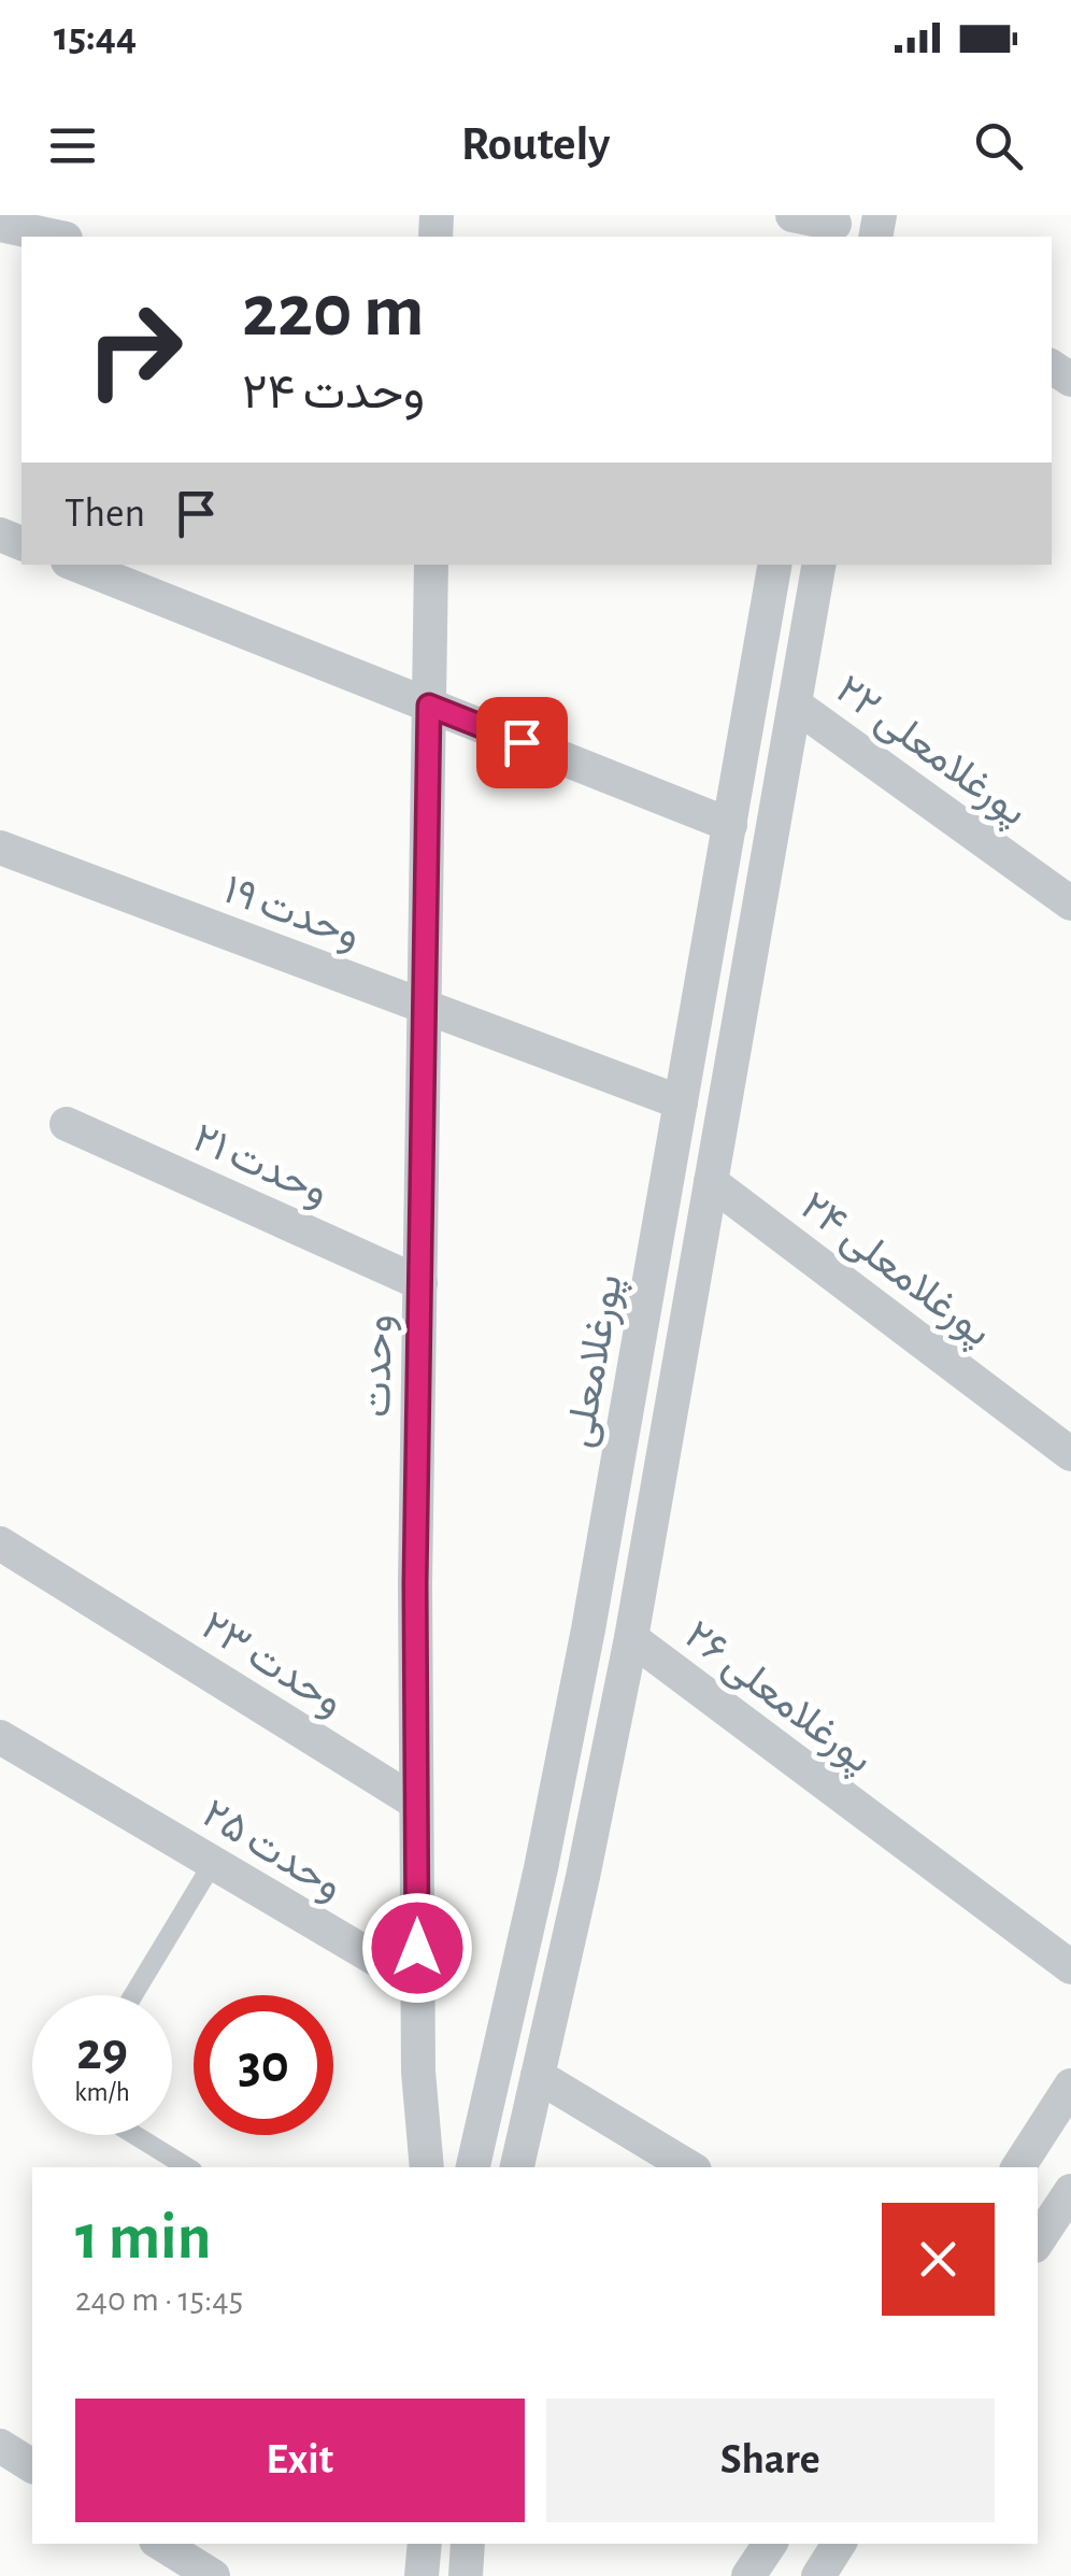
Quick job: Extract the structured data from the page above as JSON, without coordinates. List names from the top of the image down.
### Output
{
  "streets": {
    "street": [
      "پورغلامعلی ۲۲",
      "وحدت ۱۹",
      "وحدت ۲۱",
      "پورغلامعلی ۲۴",
      "پورغلامعلی",
      "وحدت",
      "وحدت ۲۳",
      "پورغلامعلی ۲۶",
      "وحدت ۲۵"
    ]
  },
  "crossings": [
    ["وحدت ۱۹", "پورغلامعلی"],
    ["وحدت ۱۹", "وحدت"],
    ["وحدت ۲۱", "وحدت"],
    ["وحدت", "وحدت ۲۳"],
    ["وحدت", "وحدت ۲۵"]
  ],
  "page": {
    "status": "15:44",
    "header": "Routely",
    "turn": ["220 m", "وحدت ۲۴"],
    "then": "Then",
    "speed": "29 km/h",
    "limit": "30",
    "heading": ["1 min", "240 m · 15:45"],
    "buttons": ["Exit", "Share"]
  }
}
